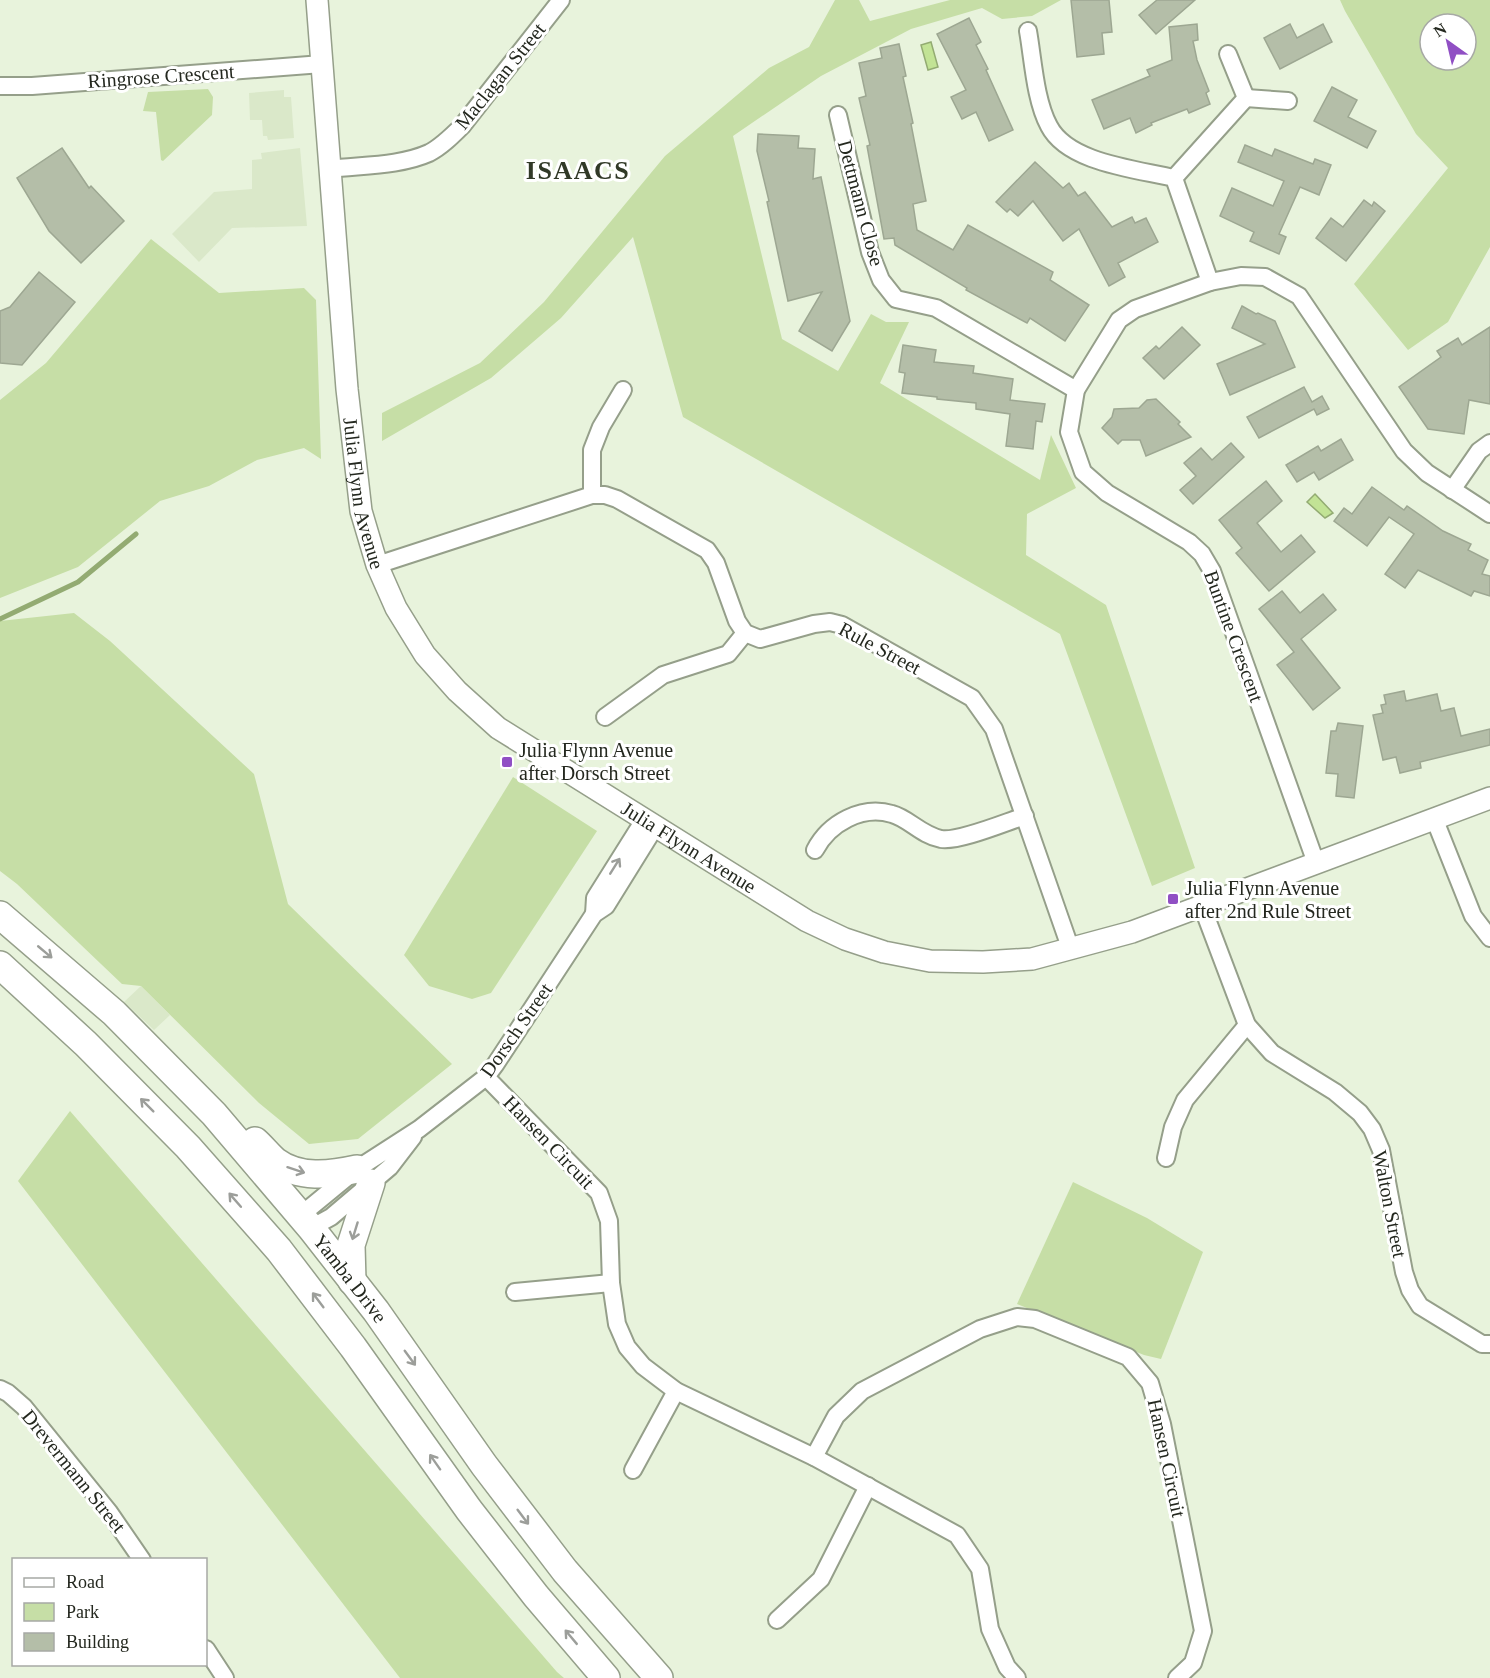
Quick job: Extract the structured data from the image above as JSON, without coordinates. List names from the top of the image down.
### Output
{
  "streets": {
    "main road": ["Yamba Drive"],
    "street": [
      "Ringrose Crescent",
      "Maclagan Street",
      "Dettmann Close",
      "Julia Flynn Avenue",
      "Buntine Crescent",
      "Rule Street",
      "Dorsch Street",
      "Hansen Circuit",
      "Walton Street",
      "Drevermann Street"
    ]
  },
  "crossings": [
    ["Ringrose Crescent", "Julia Flynn Avenue"],
    ["Maclagan Street", "Julia Flynn Avenue"],
    ["Dettmann Close", "Buntine Crescent"],
    ["Julia Flynn Avenue", "Buntine Crescent"],
    ["Julia Flynn Avenue", "Rule Street"],
    ["Julia Flynn Avenue", "Dorsch Street"],
    ["Julia Flynn Avenue", "Walton Street"],
    ["Dorsch Street", "Hansen Circuit"],
    ["Dorsch Street", "Yamba Drive"]
  ],
  "districts": ["ISAACS"],
  "places": {
    "transit": ["Julia Flynn Avenue after Dorsch Street", "Julia Flynn Avenue after 2nd Rule Street"]
  },
  "legend": ["Road", "Park", "Building"],
  "north": "top left"
}
